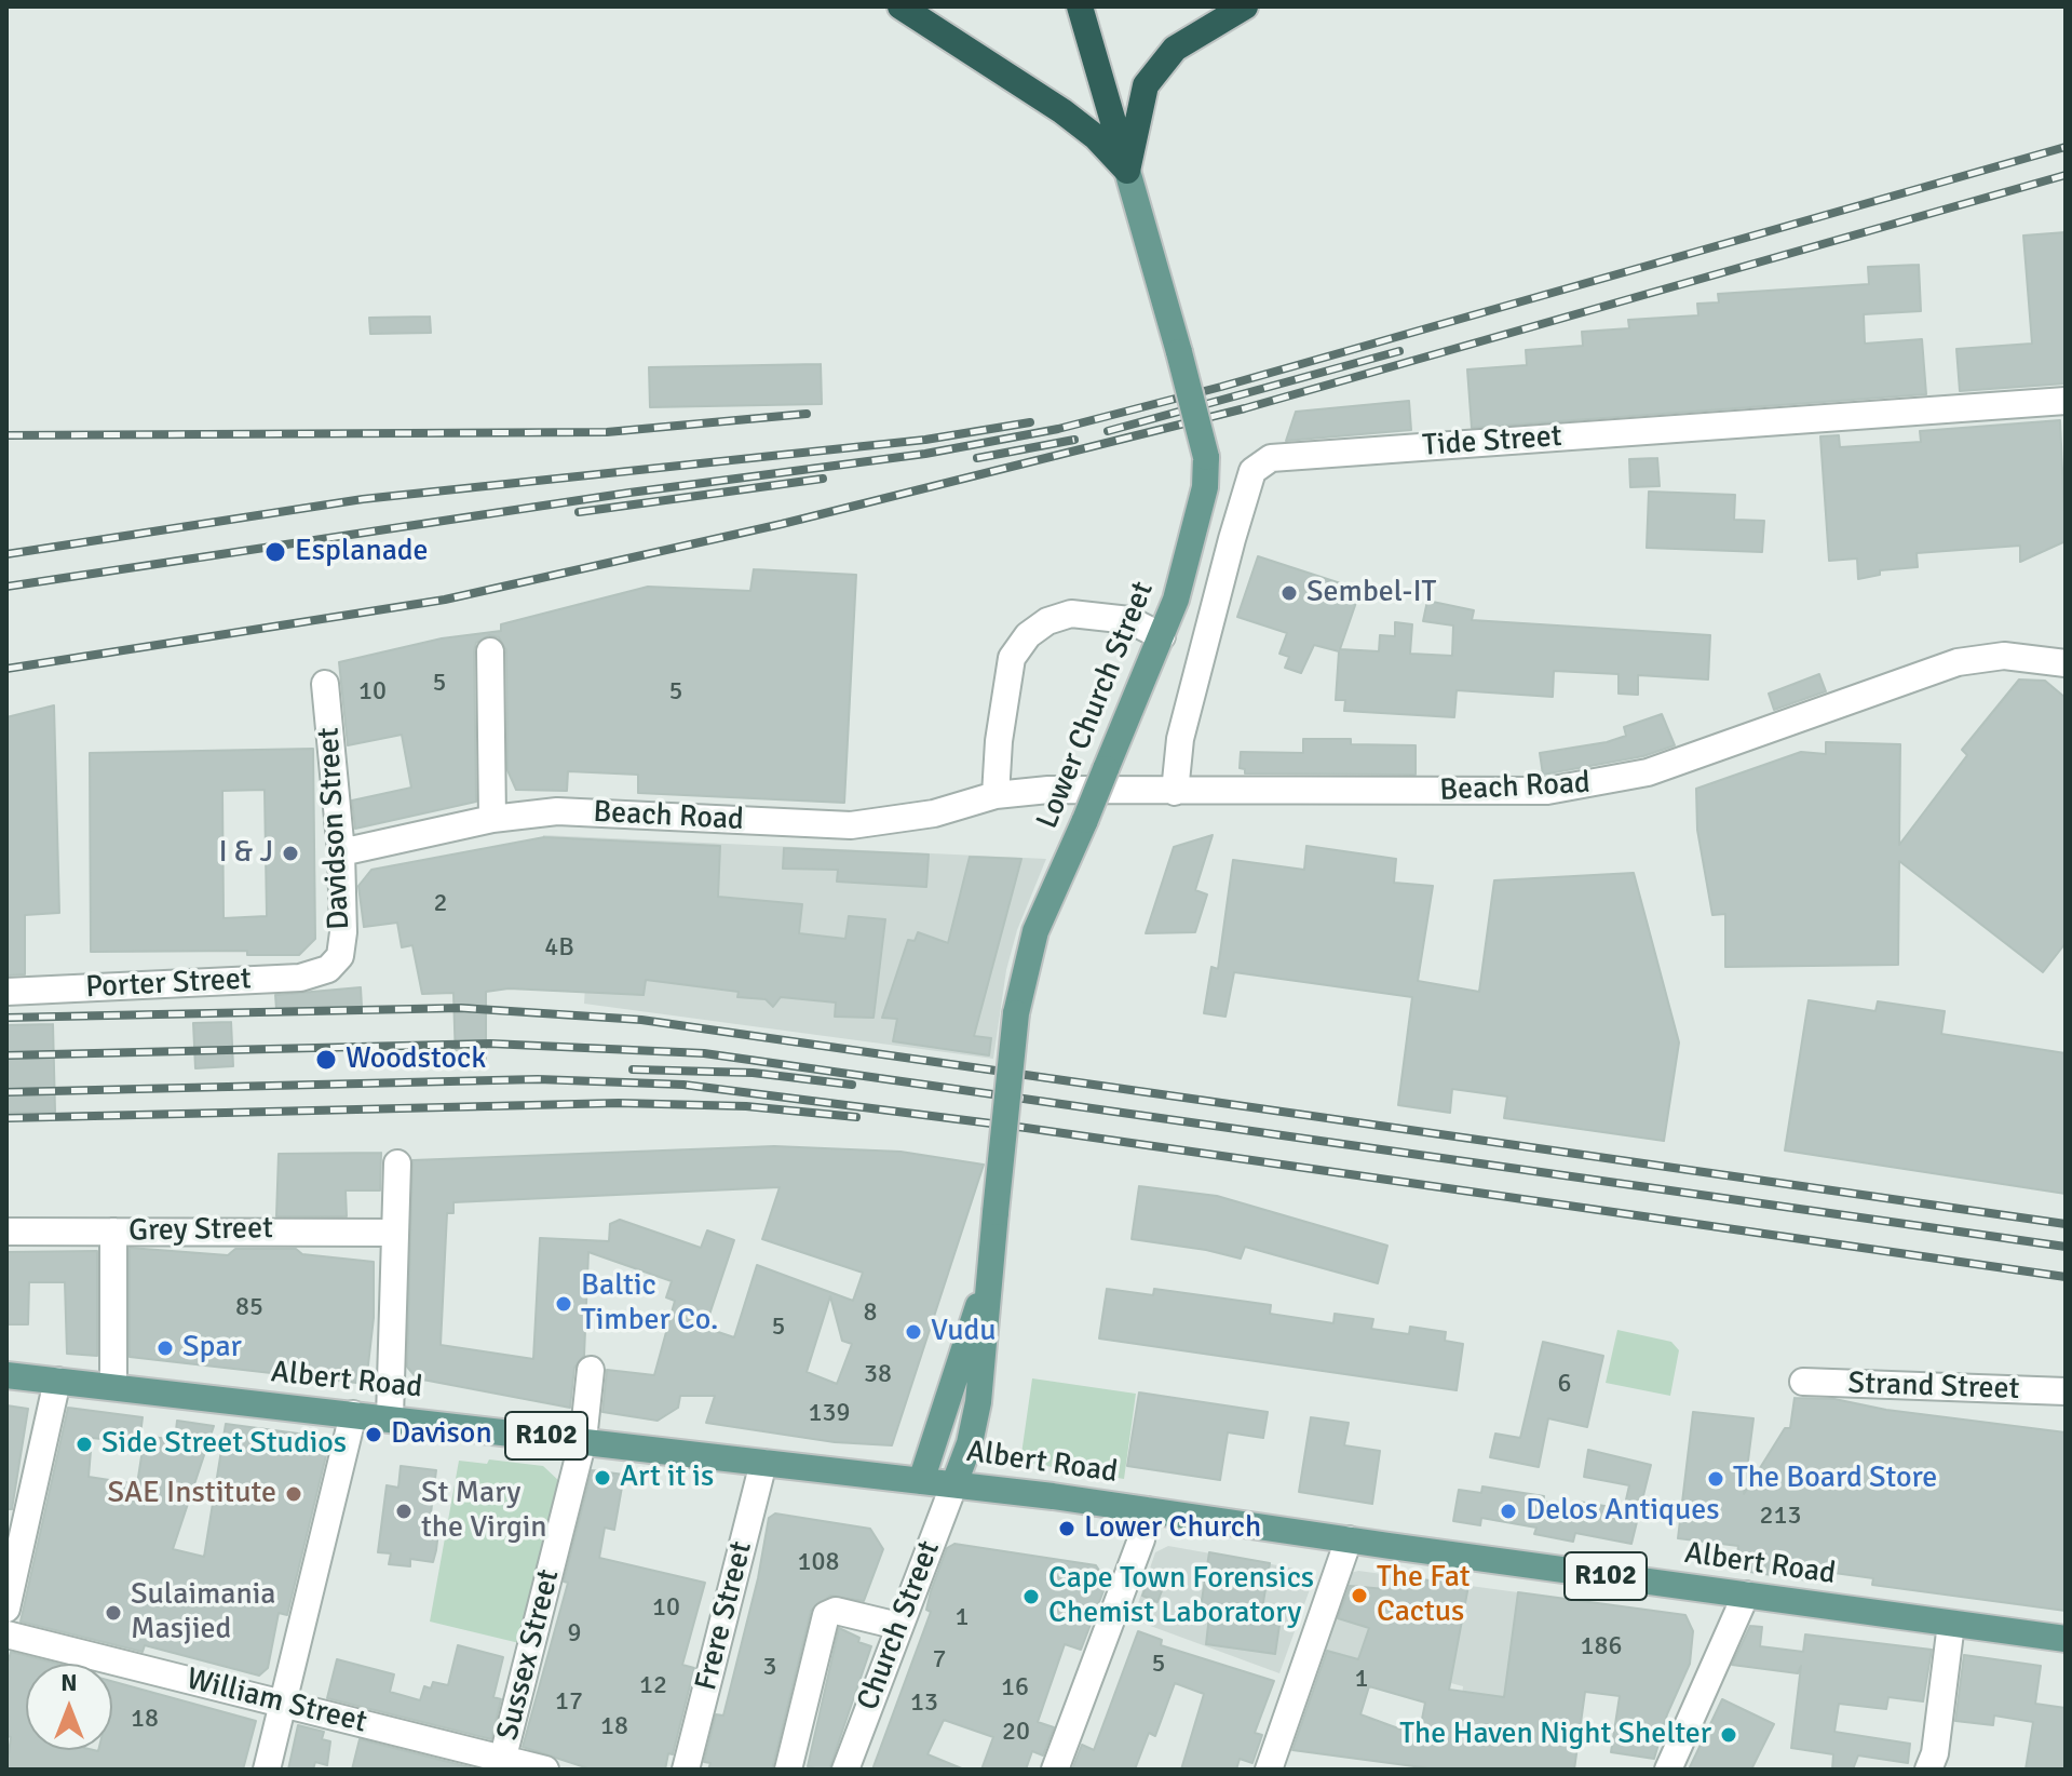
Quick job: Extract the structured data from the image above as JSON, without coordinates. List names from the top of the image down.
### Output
{
  "streets": {
    "main road": ["Lower Church Street", "Albert Road", "R102"],
    "street": [
      "Tide Street",
      "Beach Road",
      "Davidson Street",
      "Porter Street",
      "Grey Street",
      "Strand Street",
      "Frere Street",
      "Church Street",
      "Sussex Street",
      "William Street"
    ]
  },
  "crossings": [
    ["Tide Street", "Beach Road"],
    ["Lower Church Street", "Albert Road"],
    ["Lower Church Street", "Church Street"],
    ["Beach Road", "Davidson Street"],
    ["Davidson Street", "Porter Street"],
    ["Albert Road", "Frere Street"],
    ["Albert Road", "Church Street"],
    ["Albert Road", "Sussex Street"],
    ["Sussex Street", "William Street"]
  ],
  "places": [
    "Esplanade",
    "Sembel-IT",
    "I & J",
    "Woodstock",
    "Baltic Timber Co.",
    "Vudu",
    "Spar",
    "Davison",
    "Side Street Studios",
    "Art it is",
    "The Board Store",
    "SAE Institute",
    "St Mary the Virgin",
    "Delos Antiques",
    "Lower Church",
    "The Fat Cactus",
    "Cape Town Forensics Chemist Laboratory",
    "Sulaimania Masjied",
    "The Haven Night Shelter"
  ],
  "house_numbers": [
    "5",
    "10",
    "5",
    "2",
    "4B",
    "85",
    "8",
    "5",
    "38",
    "6",
    "139",
    "213",
    "108",
    "10",
    "1",
    "9",
    "186",
    "7",
    "5",
    "3",
    "1",
    "12",
    "16",
    "17",
    "13",
    "18",
    "18",
    "20"
  ],
  "north": "top"
}
